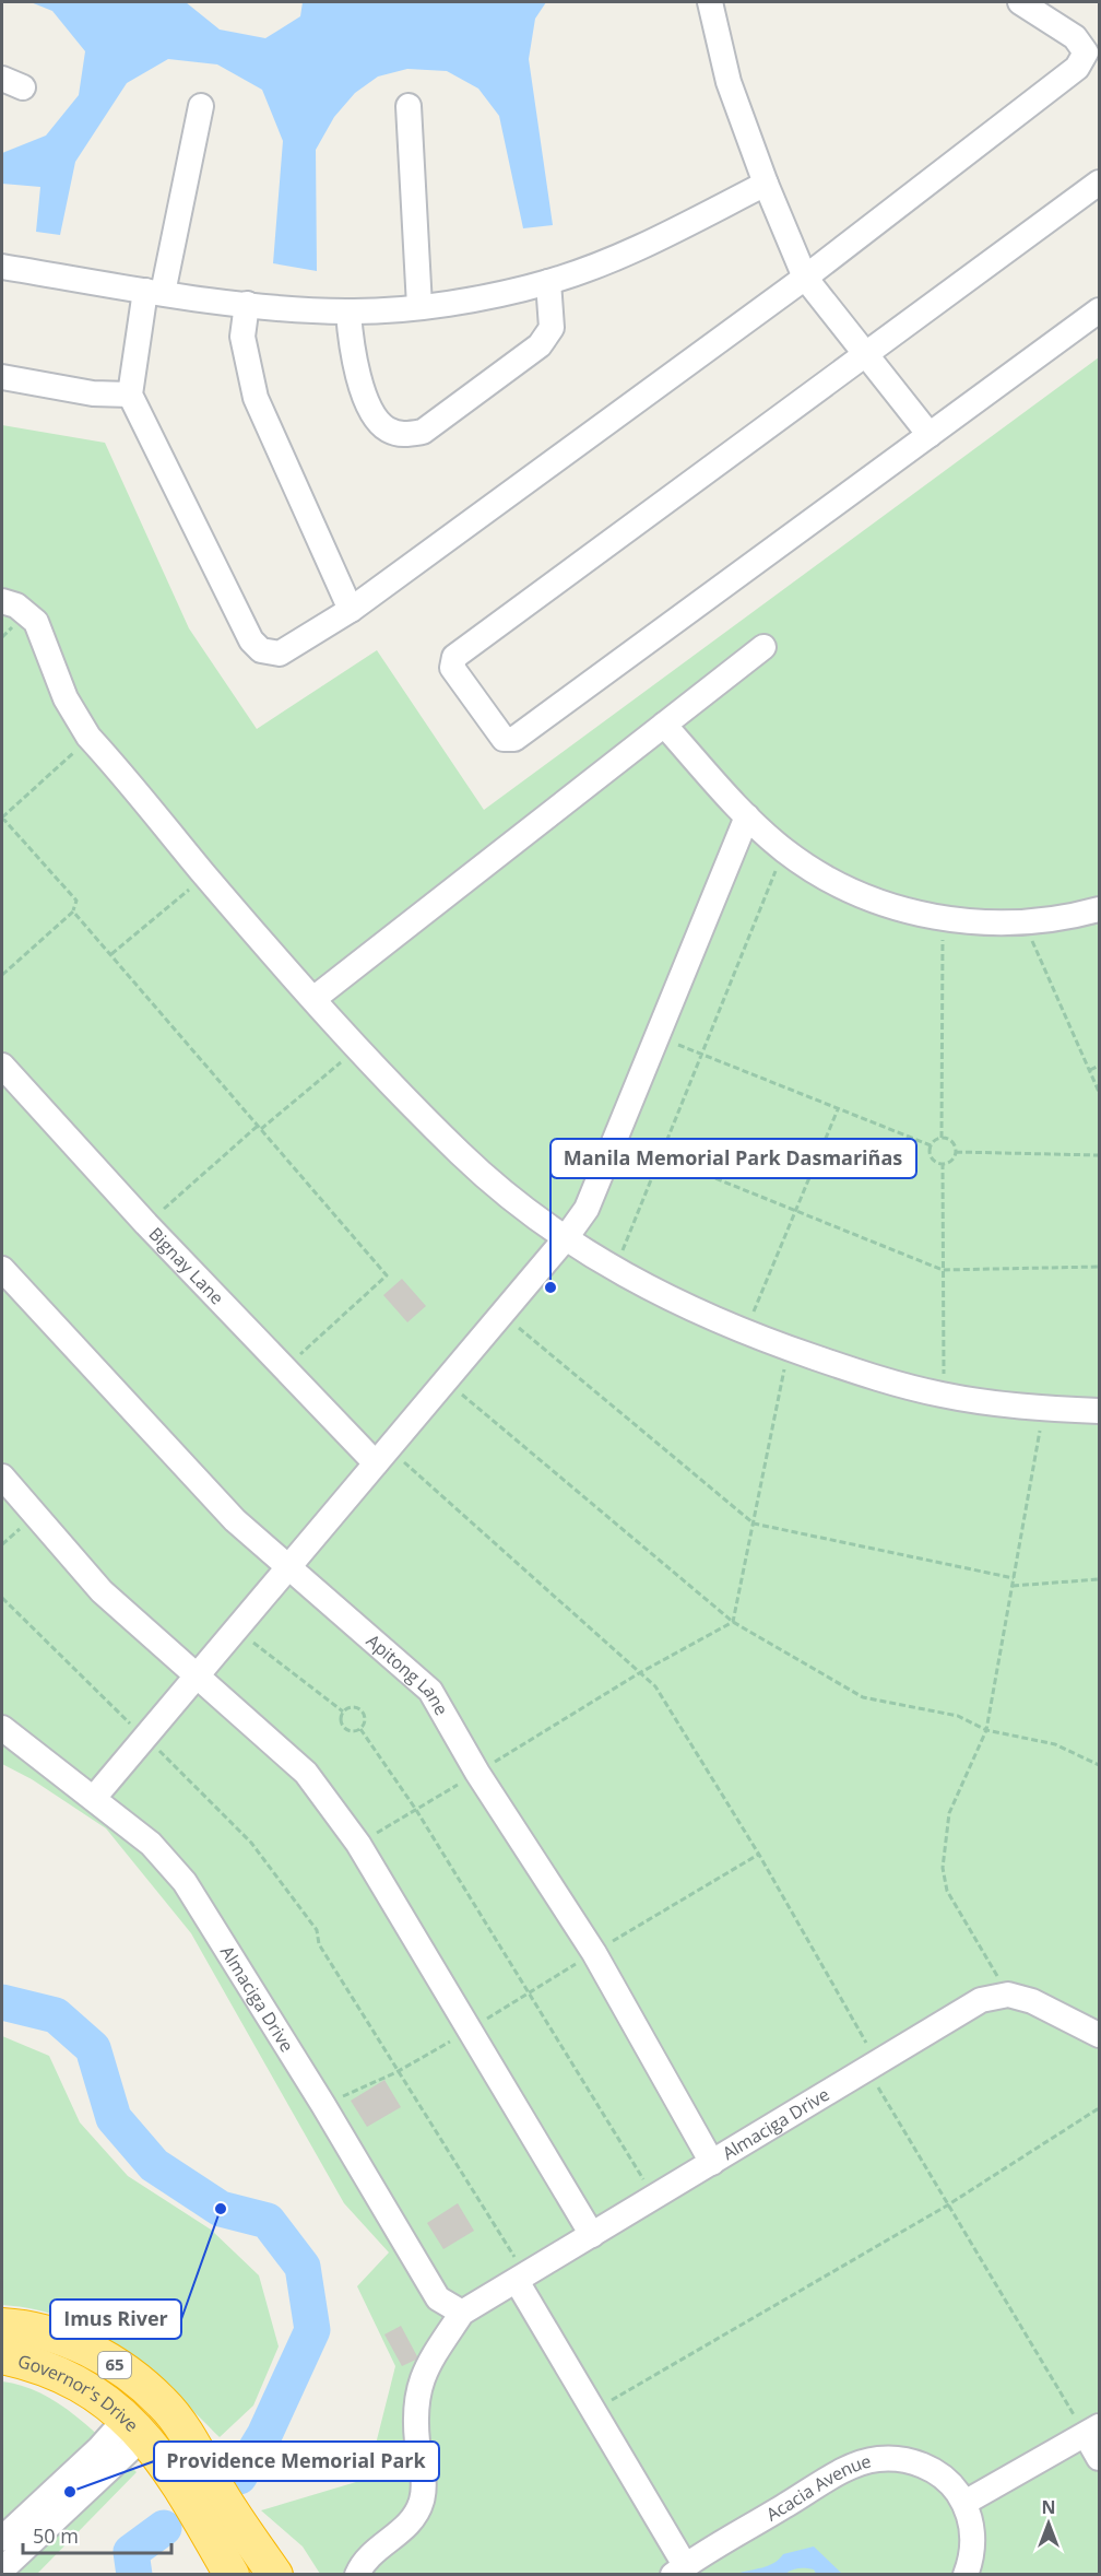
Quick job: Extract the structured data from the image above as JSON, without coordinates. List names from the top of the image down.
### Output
{
  "streets": {
    "highway": ["65", "Governor's Drive"],
    "street": [
      "Bignay Lane",
      "Apitong Lane",
      "Almaciga Drive",
      "Acacia Avenue"
    ]
  },
  "crossings": [
    ["Apitong Lane", "Almaciga Drive"]
  ],
  "places": ["Manila Memorial Park Dasmariñas", "Imus River", "Providence Memorial Park"],
  "scale_bar": "50 m",
  "north": "top"
}
